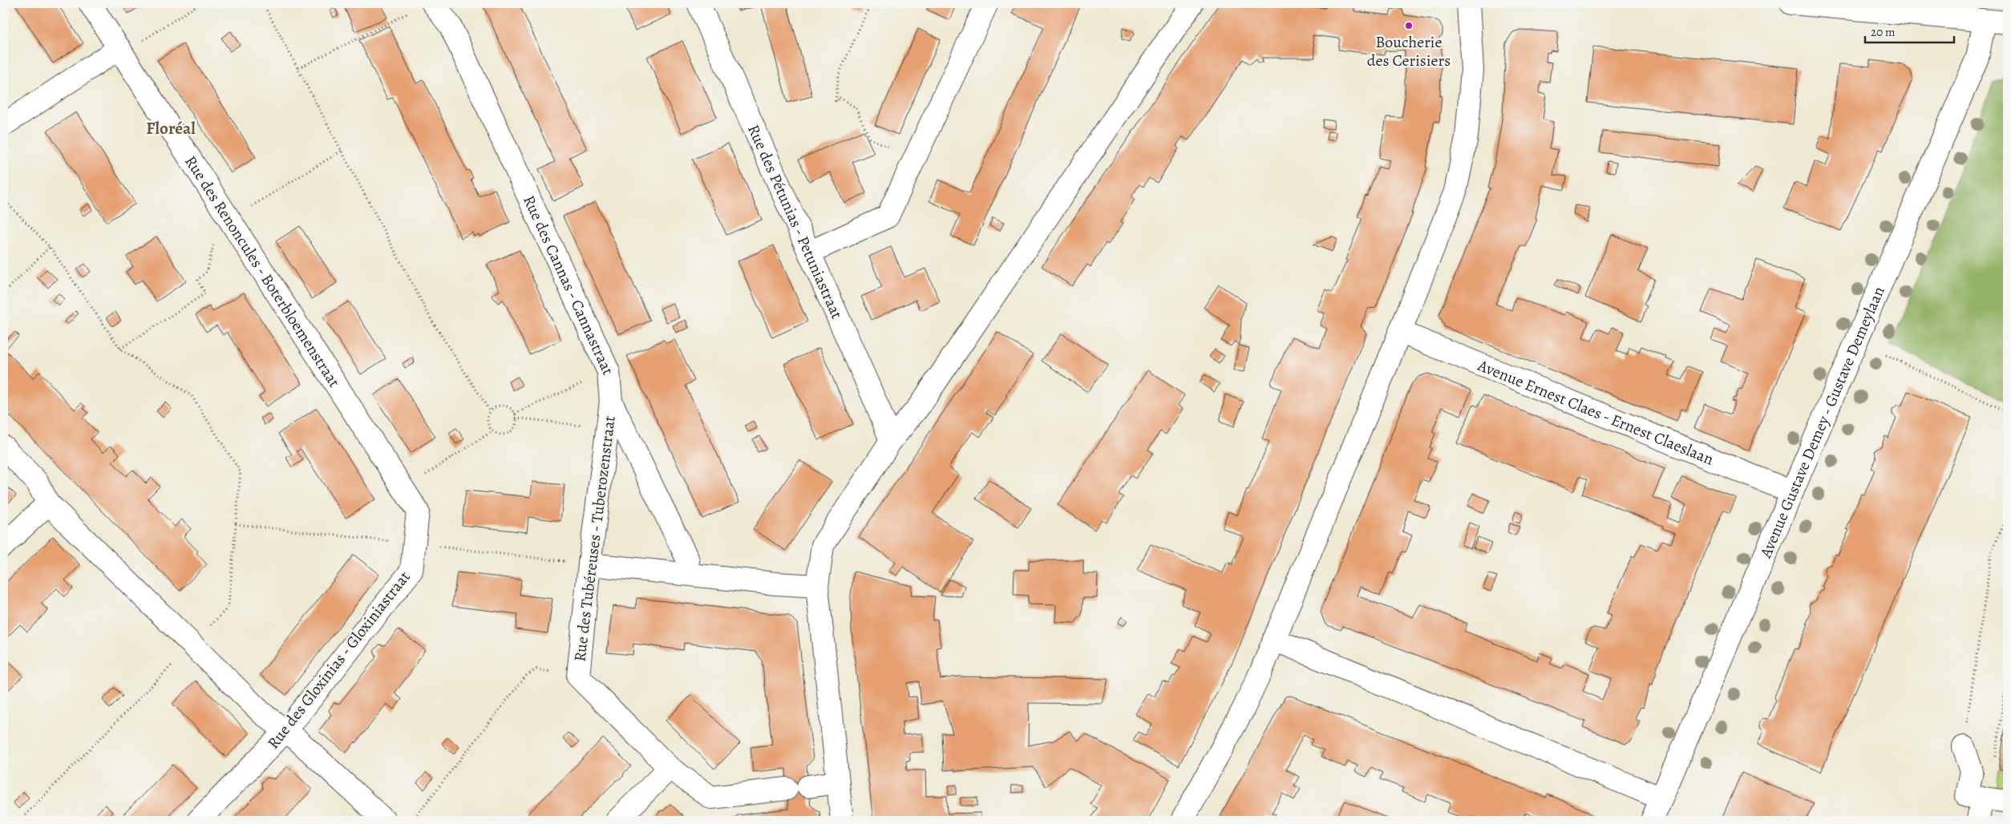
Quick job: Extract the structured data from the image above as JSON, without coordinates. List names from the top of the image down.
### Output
{
  "streets": {
    "street": [
      "Rue des Pétunias - Petuniastraat",
      "Rue des Renoncules - Boterbloemenstraat",
      "Rue des Cannas - Cannastraat",
      "Avenue Ernest Claes - Ernest Claeslaan",
      "Avenue Gustave Demey - Gustave Demeylaan",
      "Rue des Tubéreuses - Tuberozenstraat",
      "Rue des Gloxinias - Gloxiniastraat"
    ]
  },
  "crossings": [
    ["Rue des Renoncules - Boterbloemenstraat", "Rue des Gloxinias - Gloxiniastraat"],
    ["Rue des Cannas - Cannastraat", "Rue des Tubéreuses - Tuberozenstraat"],
    ["Avenue Ernest Claes - Ernest Claeslaan", "Avenue Gustave Demey - Gustave Demeylaan"]
  ],
  "districts": ["Floréal"],
  "places": ["Boucherie des Cerisiers"],
  "scale_bar": "20 m"
}
